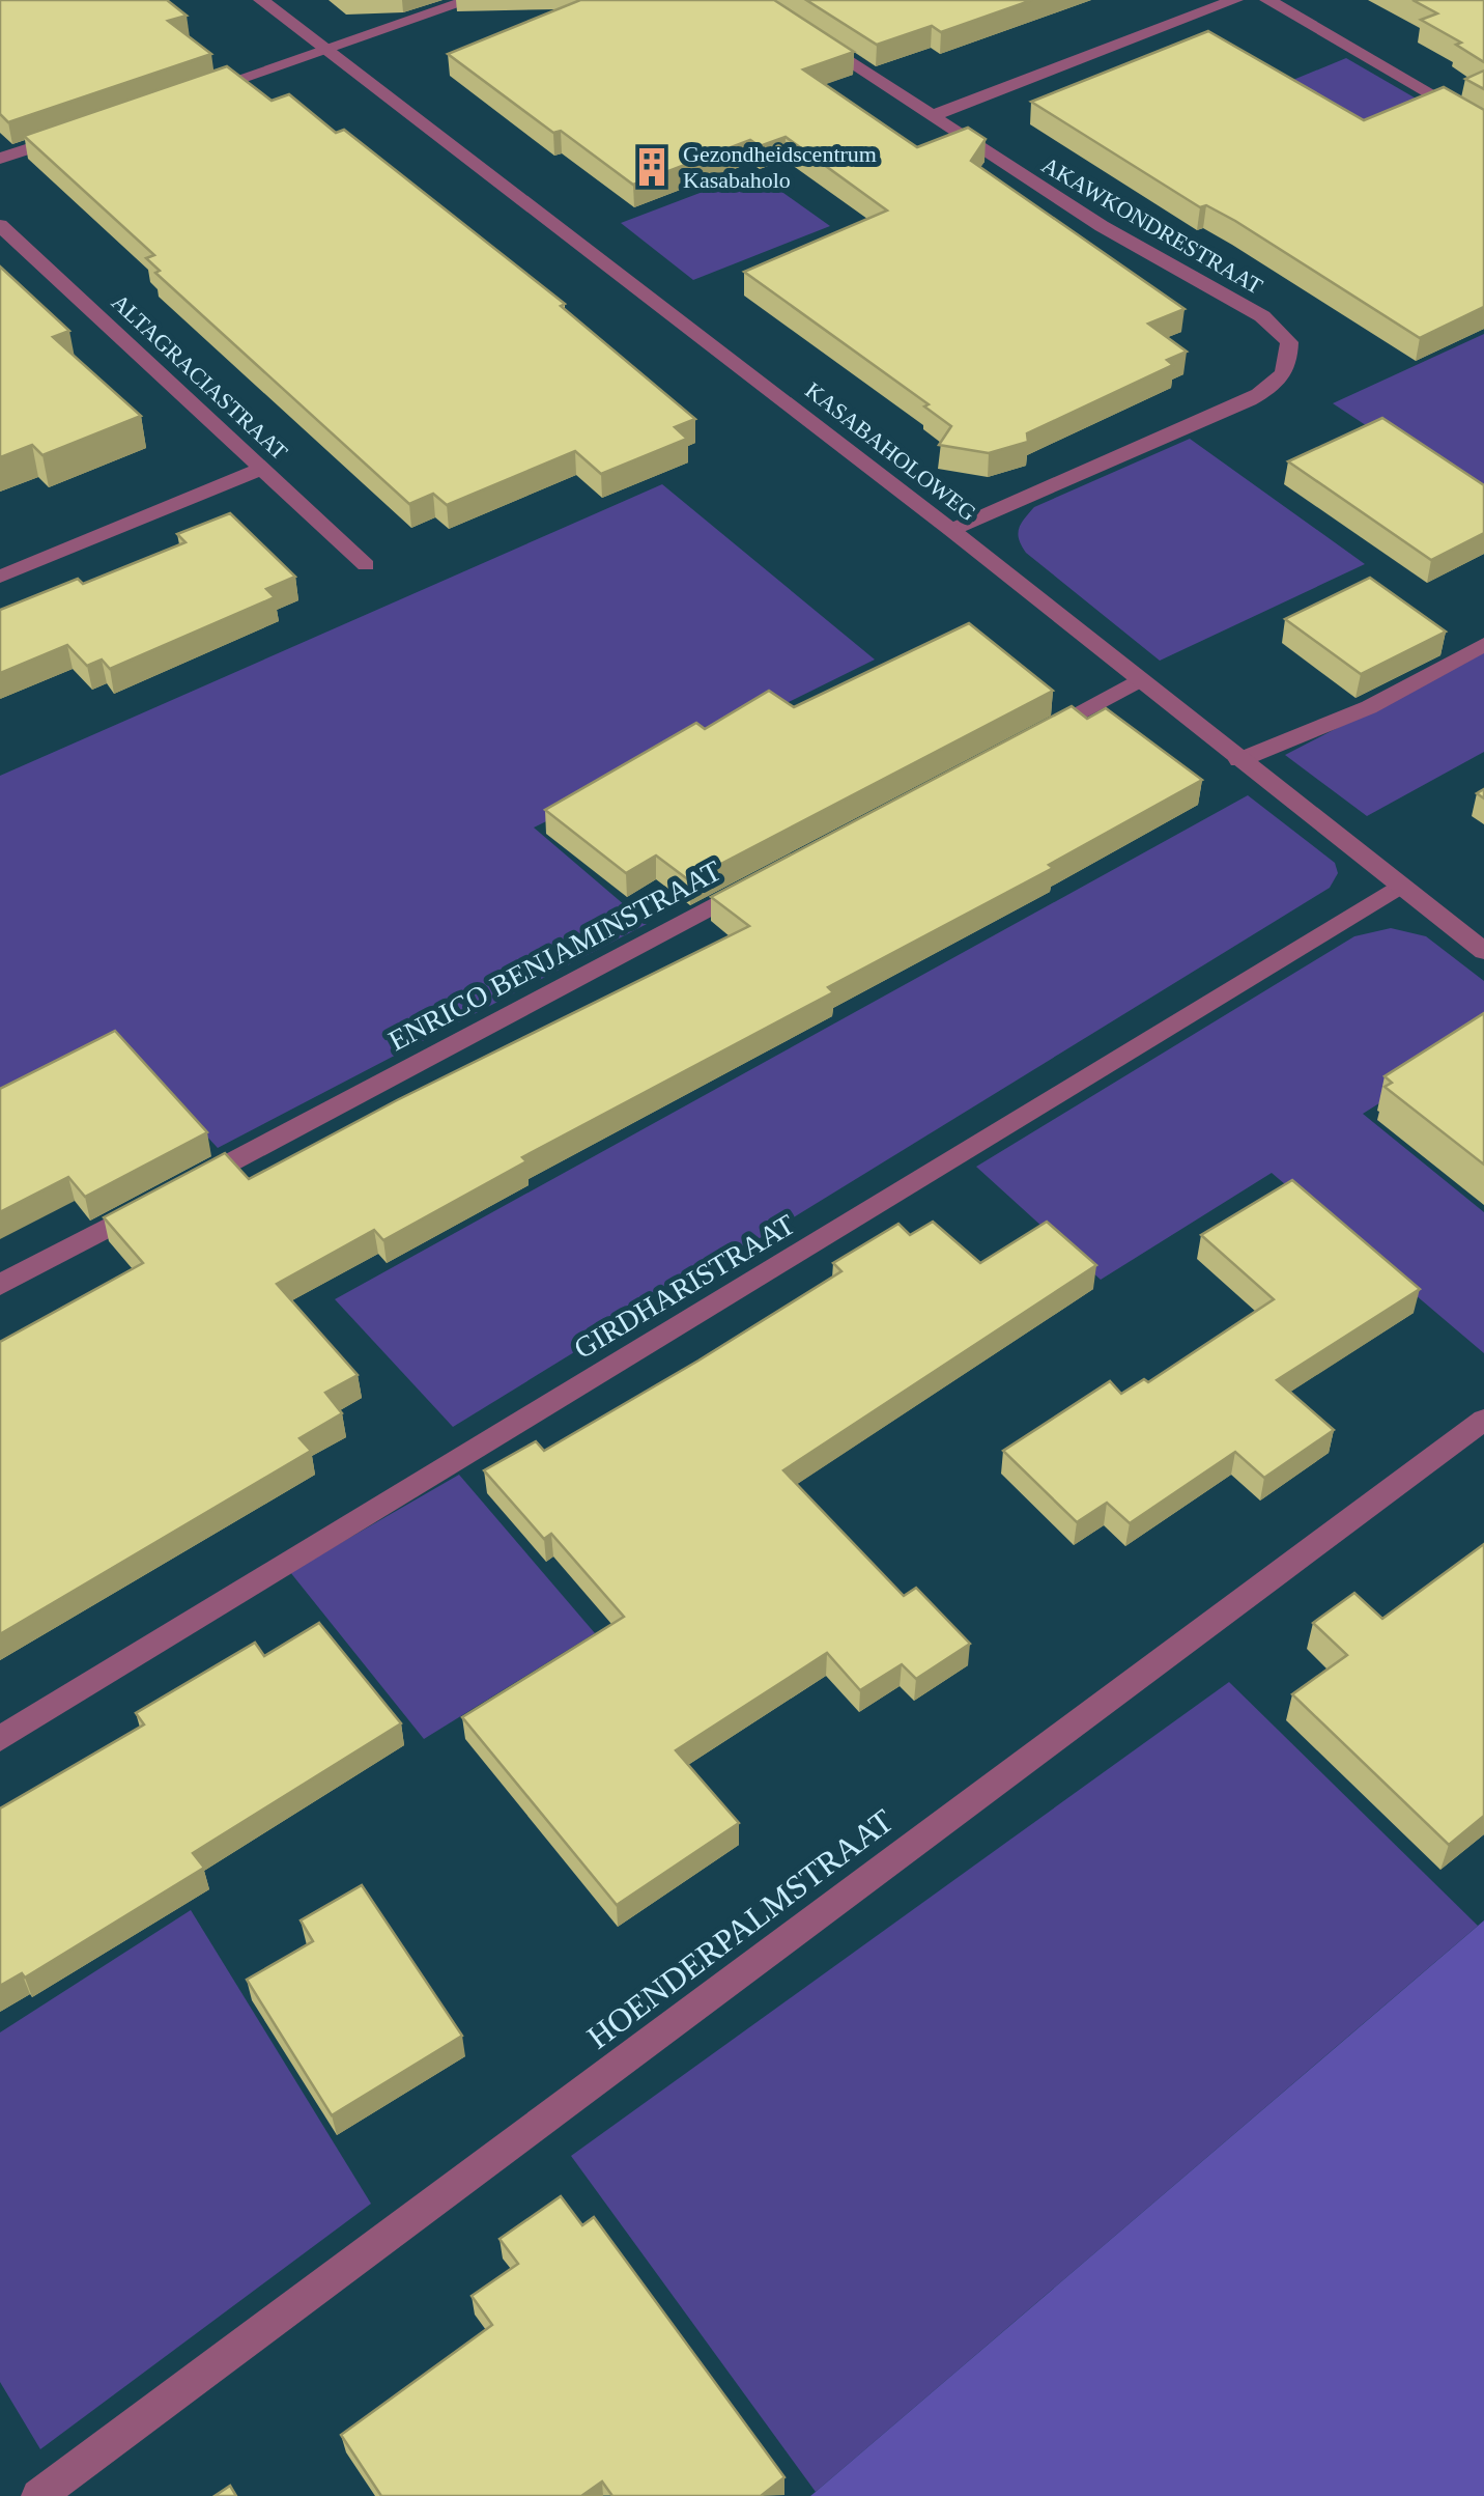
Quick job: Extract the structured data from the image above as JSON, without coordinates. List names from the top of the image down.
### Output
{
  "streets": {
    "street": [
      "AKAWKONDRESTRAAT",
      "ALTAGRACIASTRAAT",
      "KASABAHOLOWEG",
      "ENRICO BENJAMINSTRAAT",
      "GIRDHARISTRAAT",
      "HOENDERPALMSTRAAT"
    ]
  },
  "crossings": [
    ["AKAWKONDRESTRAAT", "KASABAHOLOWEG"],
    ["KASABAHOLOWEG", "GIRDHARISTRAAT"]
  ],
  "places": {
    "building": ["Gezondheidscentrum Kasabaholo"]
  }
}
